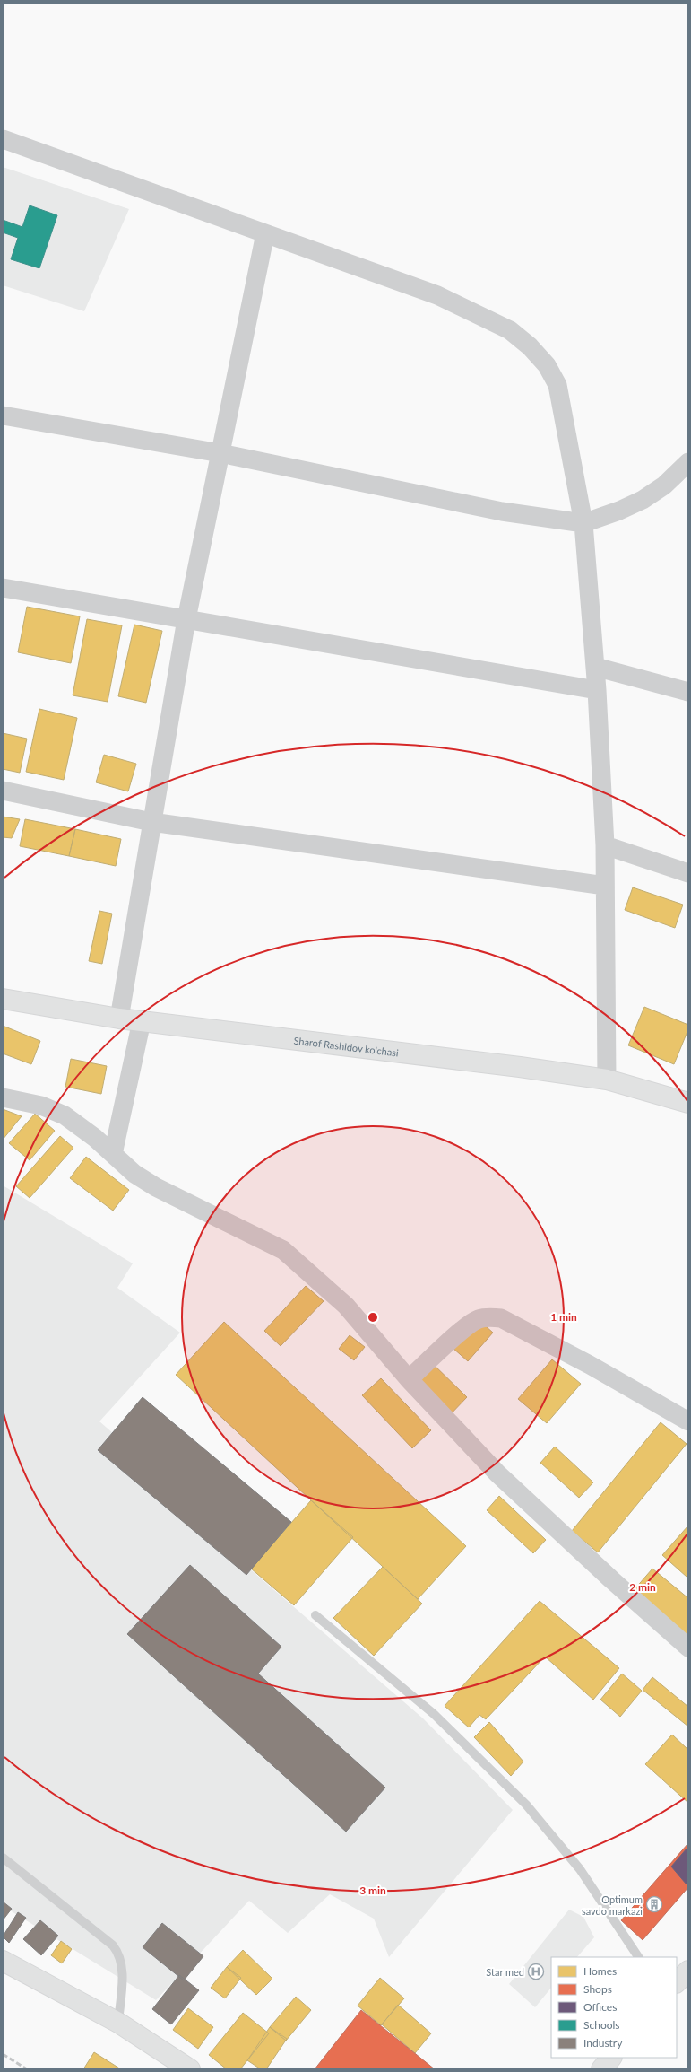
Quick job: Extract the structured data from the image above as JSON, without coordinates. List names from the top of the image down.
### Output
{
  "streets": {
    "main road": ["Sharof Rashidov ko'chasi"]
  },
  "places": {
    "building": ["Optimum savdo markazi"],
    "hospital": ["Star med"]
  },
  "legend": [
    "Homes",
    "Shops",
    "Offices",
    "Schools",
    "Industry"
  ],
  "rings": ["1 min", "2 min", "3 min"]
}
